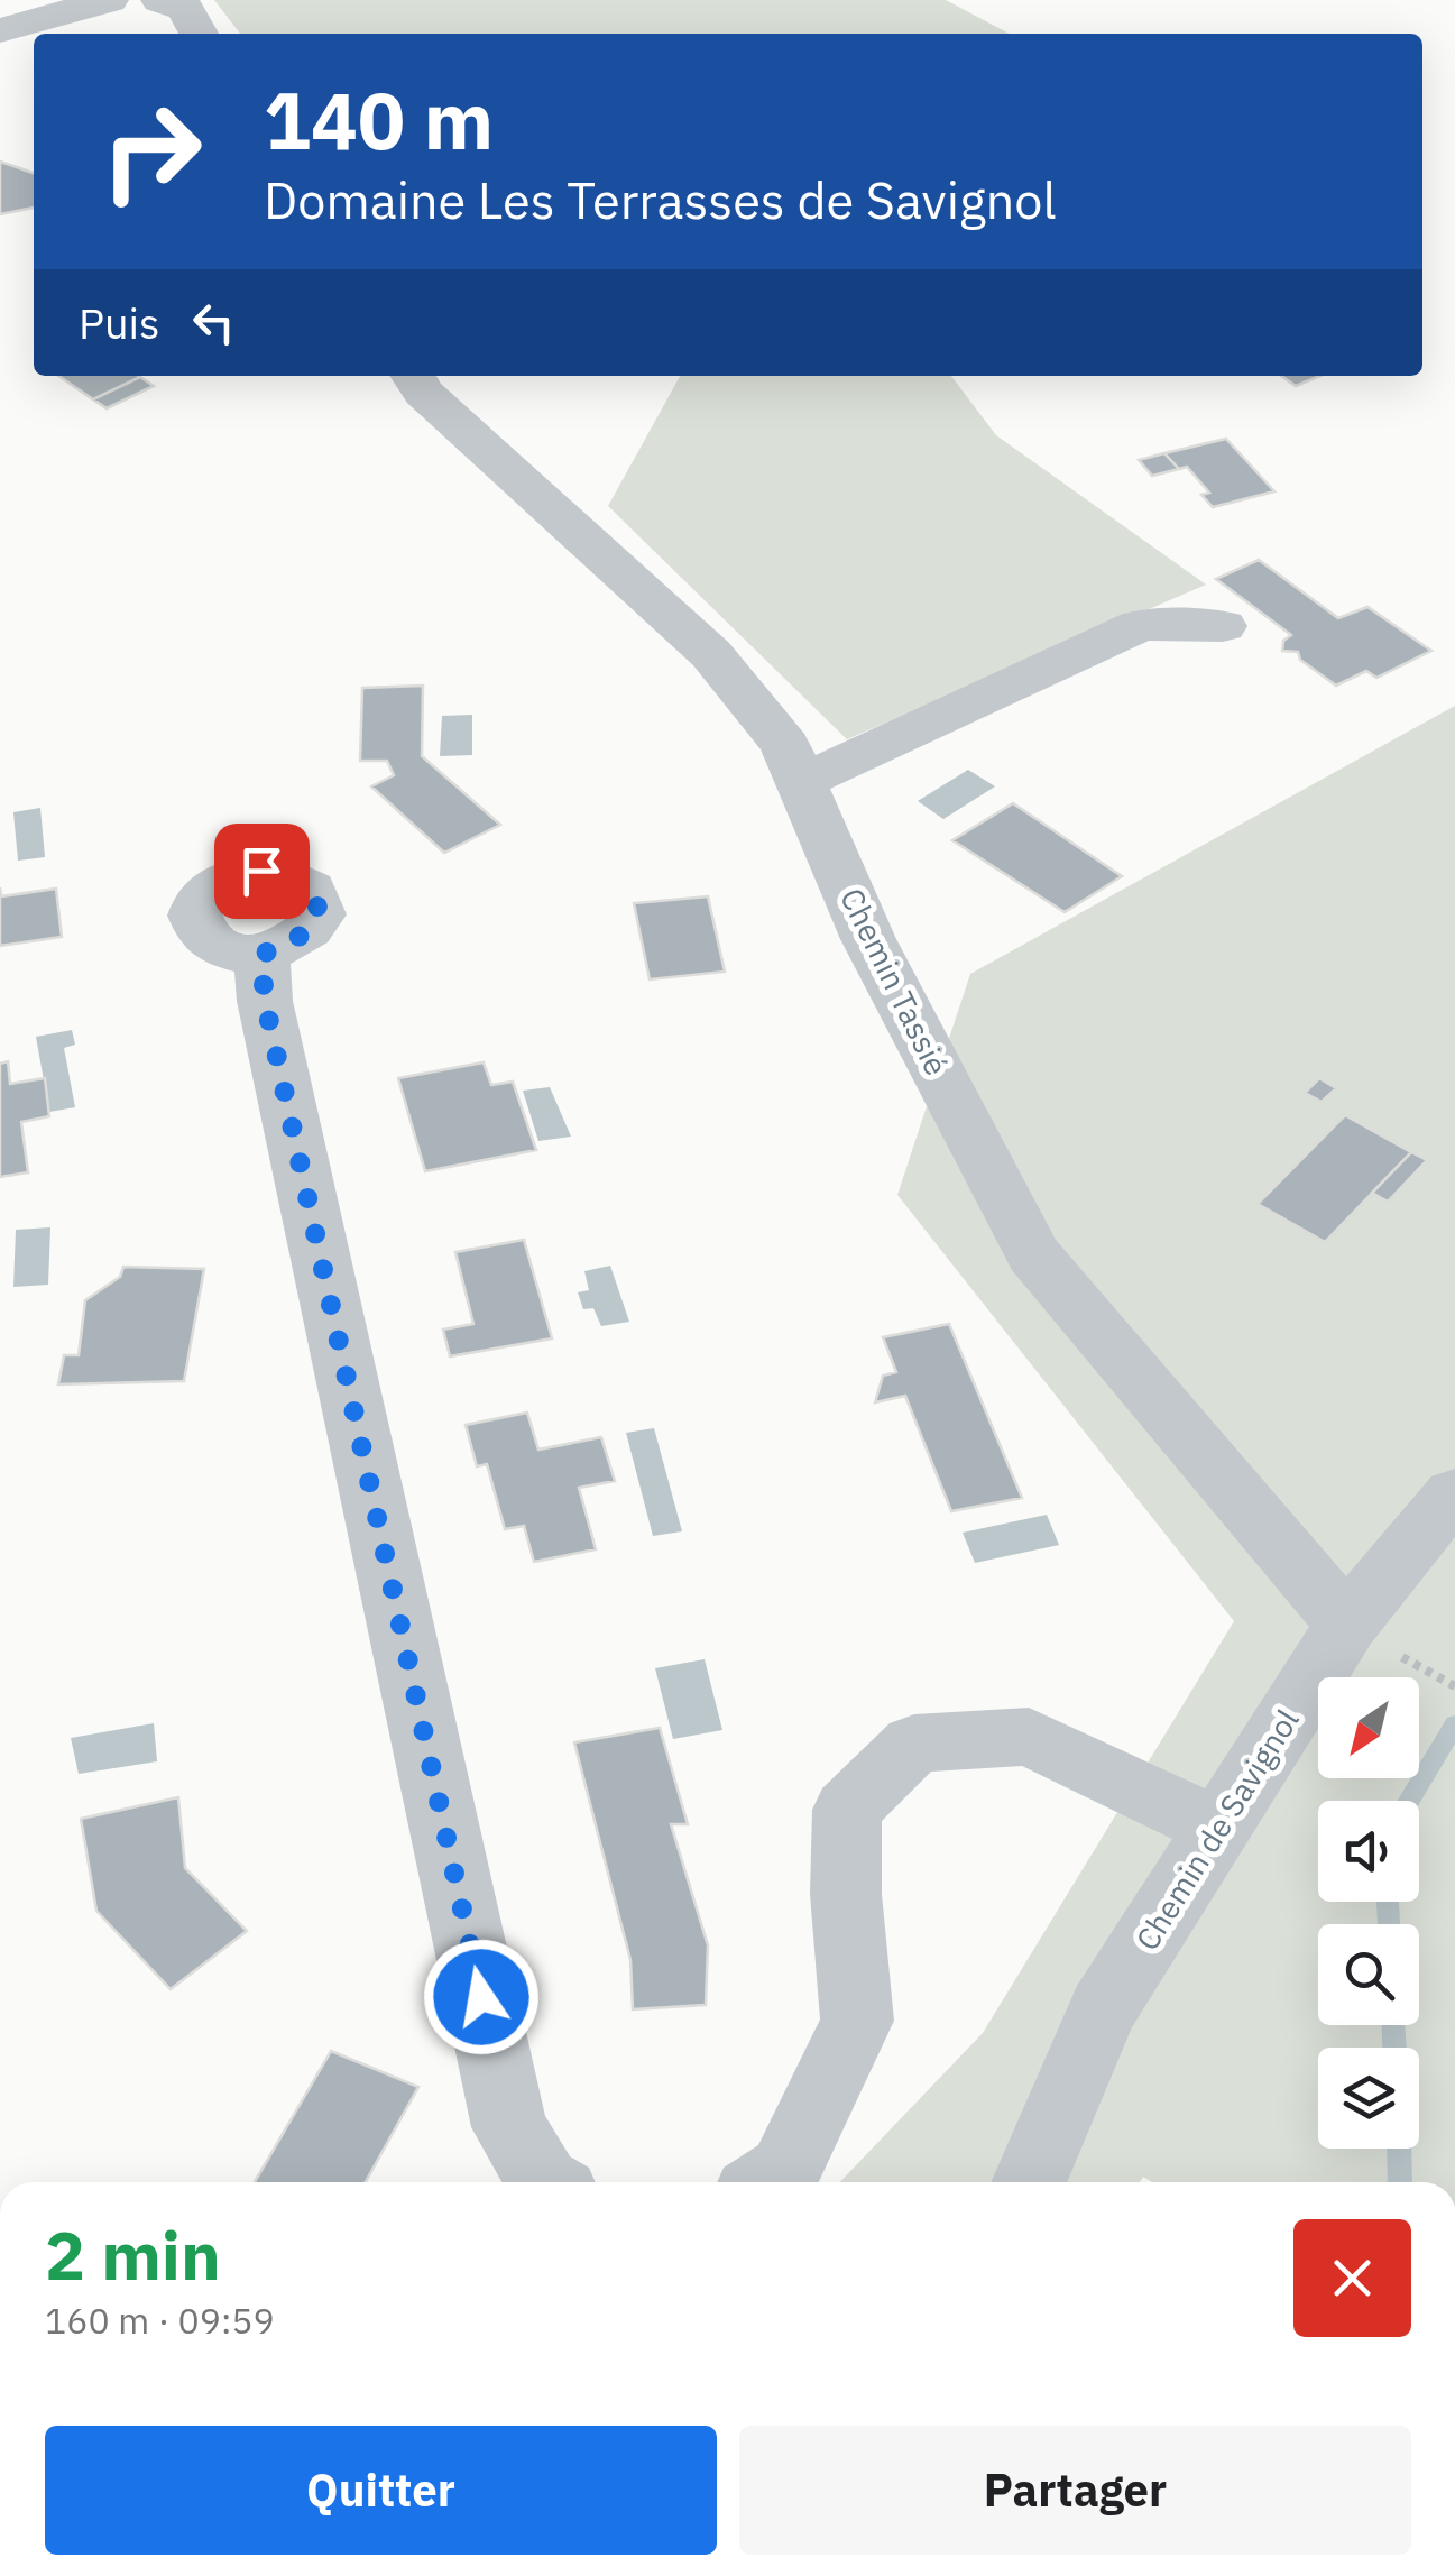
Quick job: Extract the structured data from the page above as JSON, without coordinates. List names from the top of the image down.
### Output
{
  "streets": {
    "street": ["Chemin Tassié", "Chemin de Savignol"]
  },
  "crossings": [
    ["Chemin Tassié", "Chemin de Savignol"]
  ],
  "north": "bottom left",
  "page": {
    "turn": ["140 m", "Domaine Les Terrasses de Savignol"],
    "then": "Puis",
    "heading": ["2 min", "160 m · 09:59"],
    "buttons": ["Quitter", "Partager"]
  }
}
